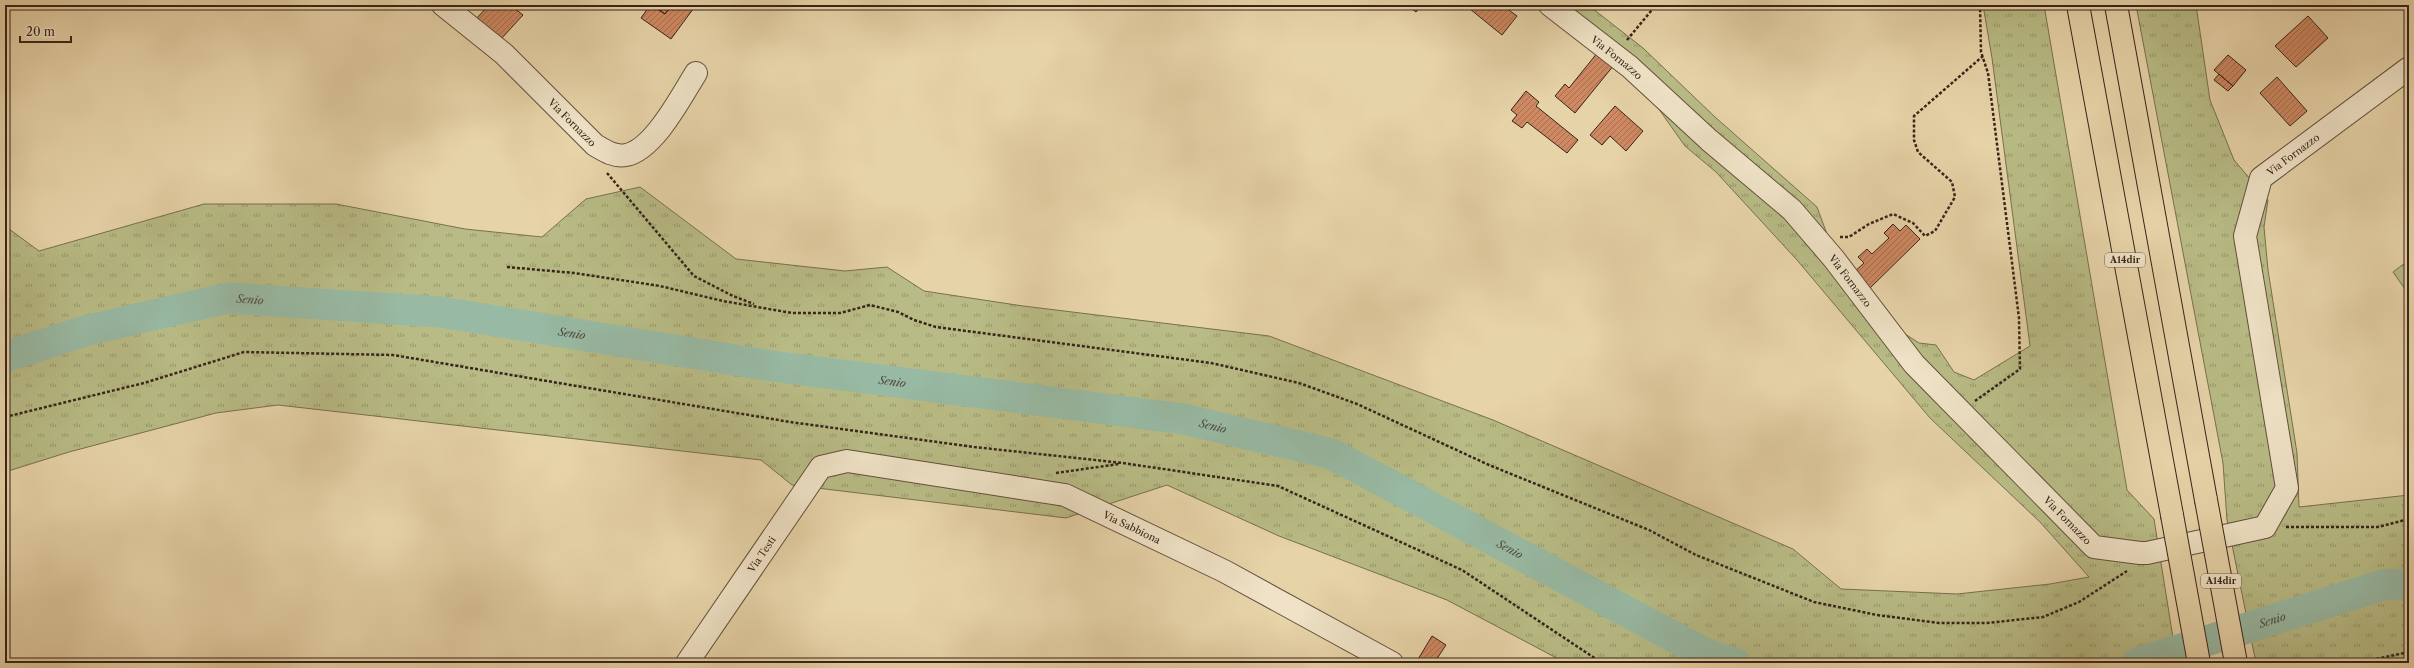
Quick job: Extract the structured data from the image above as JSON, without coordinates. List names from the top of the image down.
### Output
{
  "streets": {
    "highway": ["A14dir"],
    "street": ["Via Fornazzo", "Via Sabbiona", "Via Testi"]
  },
  "crossings": [
    ["Via Sabbiona", "Via Testi"]
  ],
  "water": ["Senio"],
  "scale_bar": "20 m"
}
